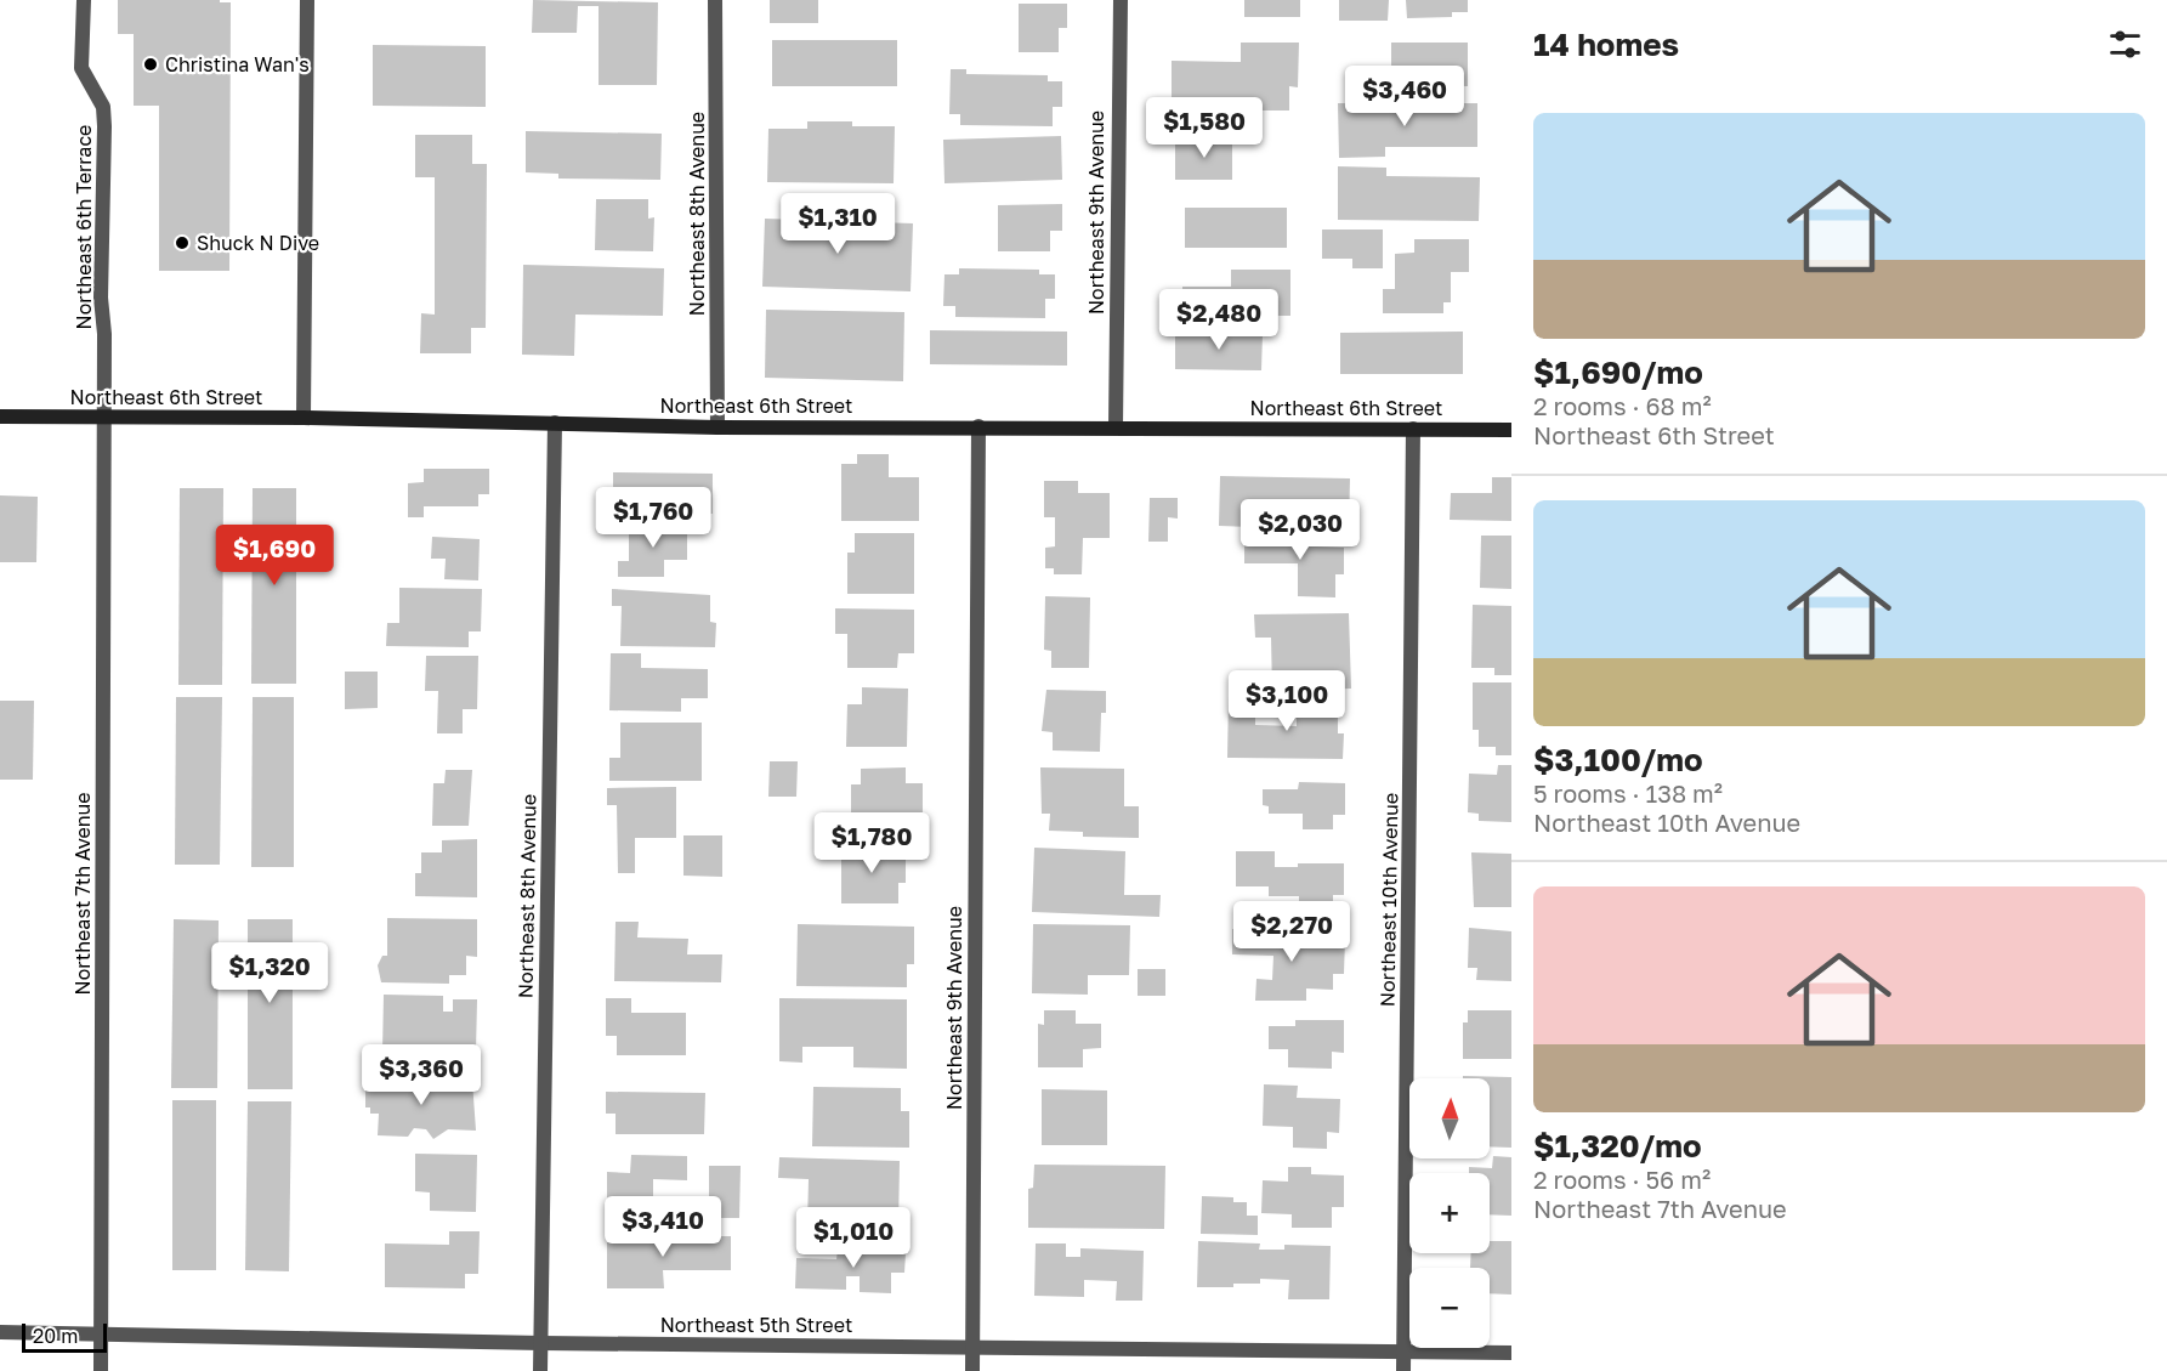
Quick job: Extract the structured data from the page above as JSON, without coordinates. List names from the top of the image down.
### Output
{
  "streets": {
    "street": [
      "Northeast 9th Avenue",
      "Northeast 8th Avenue",
      "Northeast 6th Terrace",
      "Northeast 6th Street",
      "Northeast 7th Avenue",
      "Northeast 10th Avenue",
      "Northeast 5th Street"
    ]
  },
  "crossings": [
    ["Northeast 9th Avenue", "Northeast 6th Street"],
    ["Northeast 9th Avenue", "Northeast 5th Street"],
    ["Northeast 8th Avenue", "Northeast 6th Street"],
    ["Northeast 8th Avenue", "Northeast 5th Street"],
    ["Northeast 6th Terrace", "Northeast 6th Street"],
    ["Northeast 6th Terrace", "Northeast 7th Avenue"],
    ["Northeast 6th Street", "Northeast 7th Avenue"],
    ["Northeast 6th Street", "Northeast 10th Avenue"],
    ["Northeast 7th Avenue", "Northeast 5th Street"],
    ["Northeast 10th Avenue", "Northeast 5th Street"]
  ],
  "places": ["Christina Wan's", "Shuck N Dive"],
  "scale_bar": "20 m",
  "north": "top",
  "page": {
    "heading": "14 homes",
    "price": [
      "$3,460",
      "$1,580",
      "$1,310",
      "$2,480",
      "$1,760",
      "$2,030",
      "$1,690",
      "$3,100",
      "$1,780",
      "$2,270",
      "$1,320",
      "$3,360",
      "$3,410",
      "$1,010"
    ],
    "list": [
      {
        "name": "$1,690/mo",
        "note": "2 rooms · 68 m² · Northeast 6th Street"
      },
      {
        "name": "$3,100/mo",
        "note": "5 rooms · 138 m² · Northeast 10th Avenue"
      },
      {
        "name": "$1,320/mo",
        "note": "2 rooms · 56 m² · Northeast 7th Avenue"
      }
    ],
    "map_buttons": ["+", "−"],
    "scale": "20 m"
  }
}
